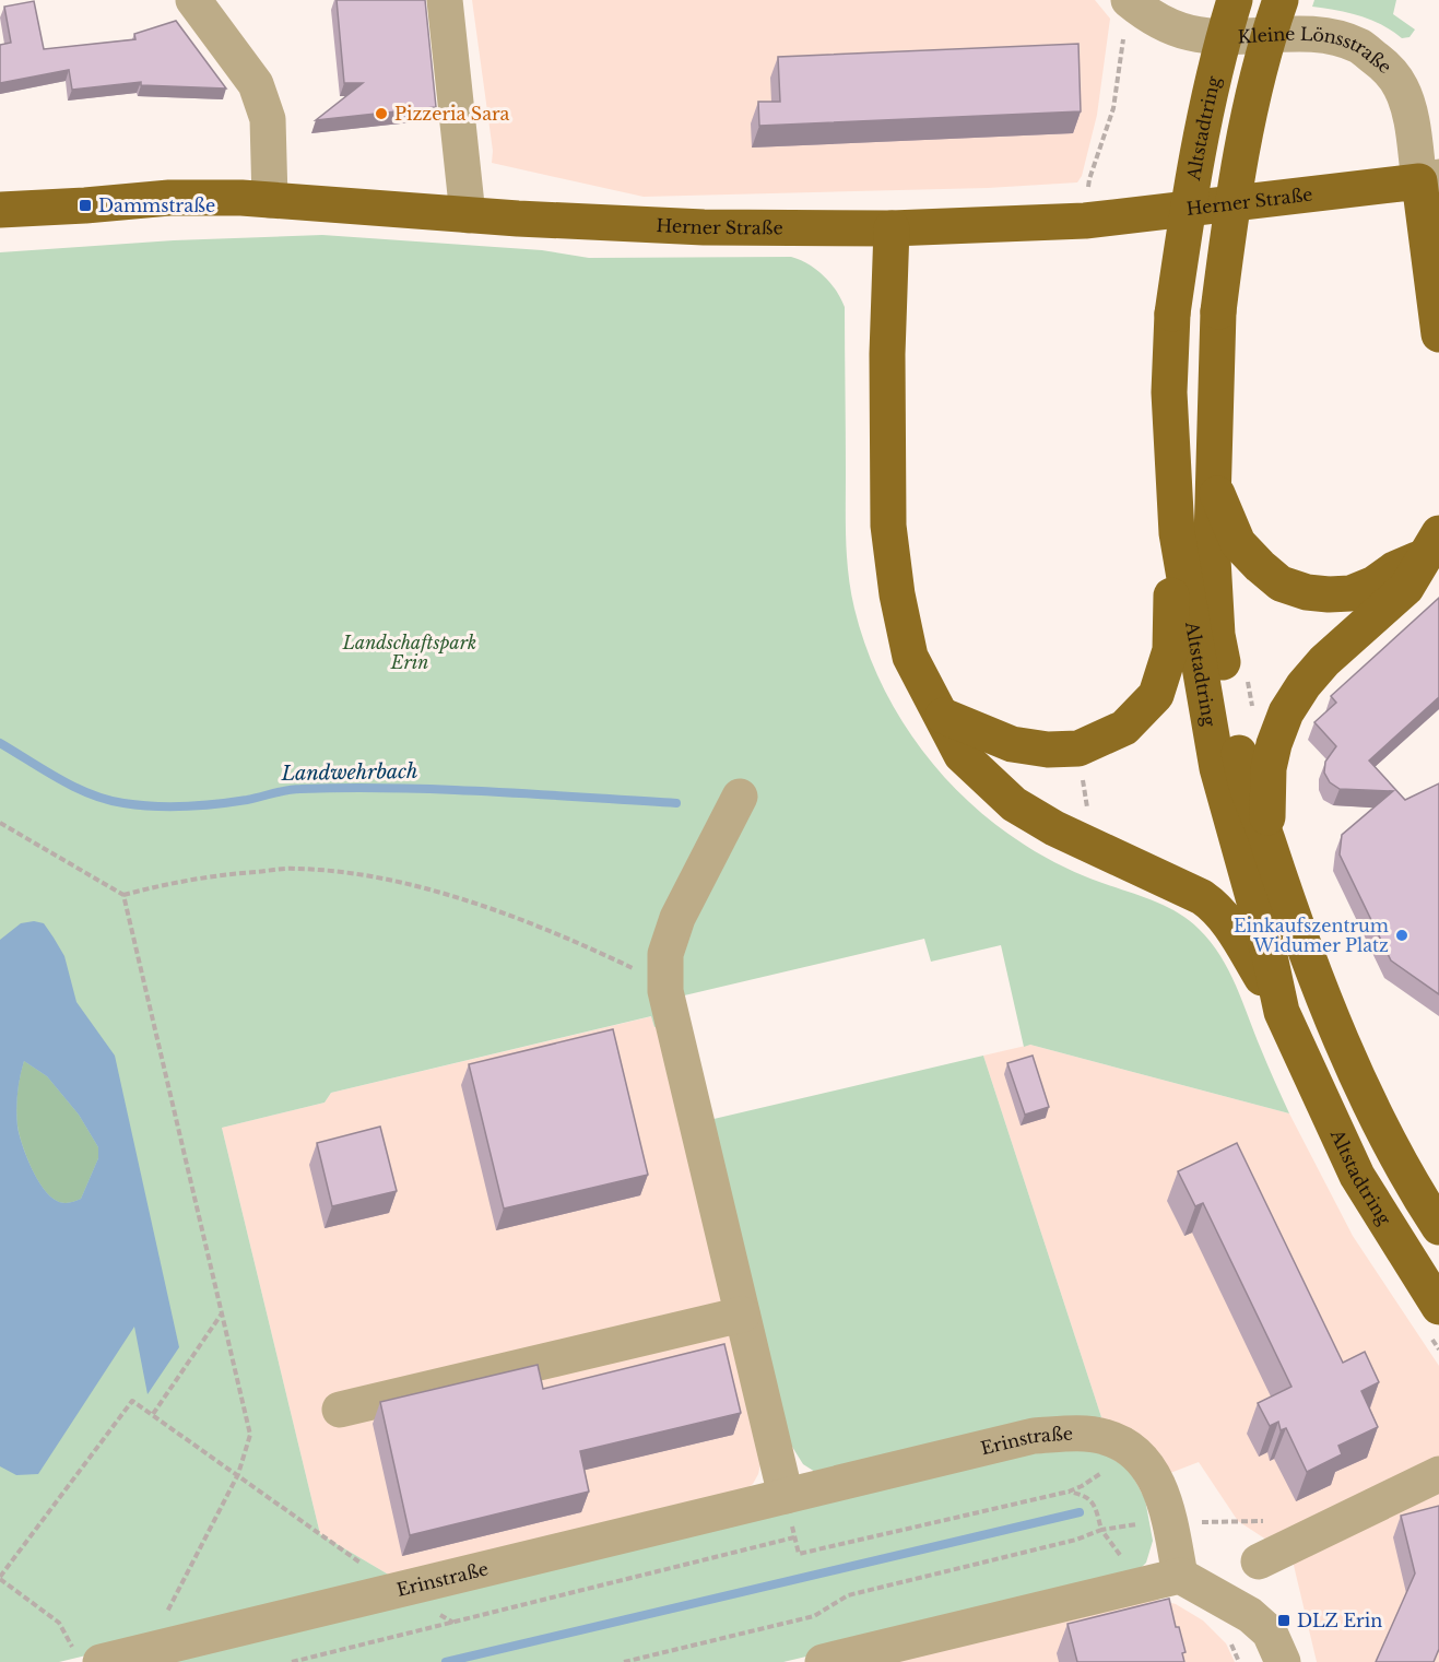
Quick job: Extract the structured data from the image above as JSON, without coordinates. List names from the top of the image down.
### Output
{
  "streets": {
    "main road": ["Altstadtring", "Herner Straße"],
    "street": ["Kleine Lönsstraße", "Erinstraße"]
  },
  "crossings": [
    ["Kleine Lönsstraße", "Herner Straße"]
  ],
  "water": ["Landwehrbach"],
  "parks": ["Landschaftspark Erin"],
  "places": {
    "other": ["Pizzeria Sara", "Einkaufszentrum Widumer Platz"],
    "transit": ["Dammstraße", "DLZ Erin"]
  }
}
